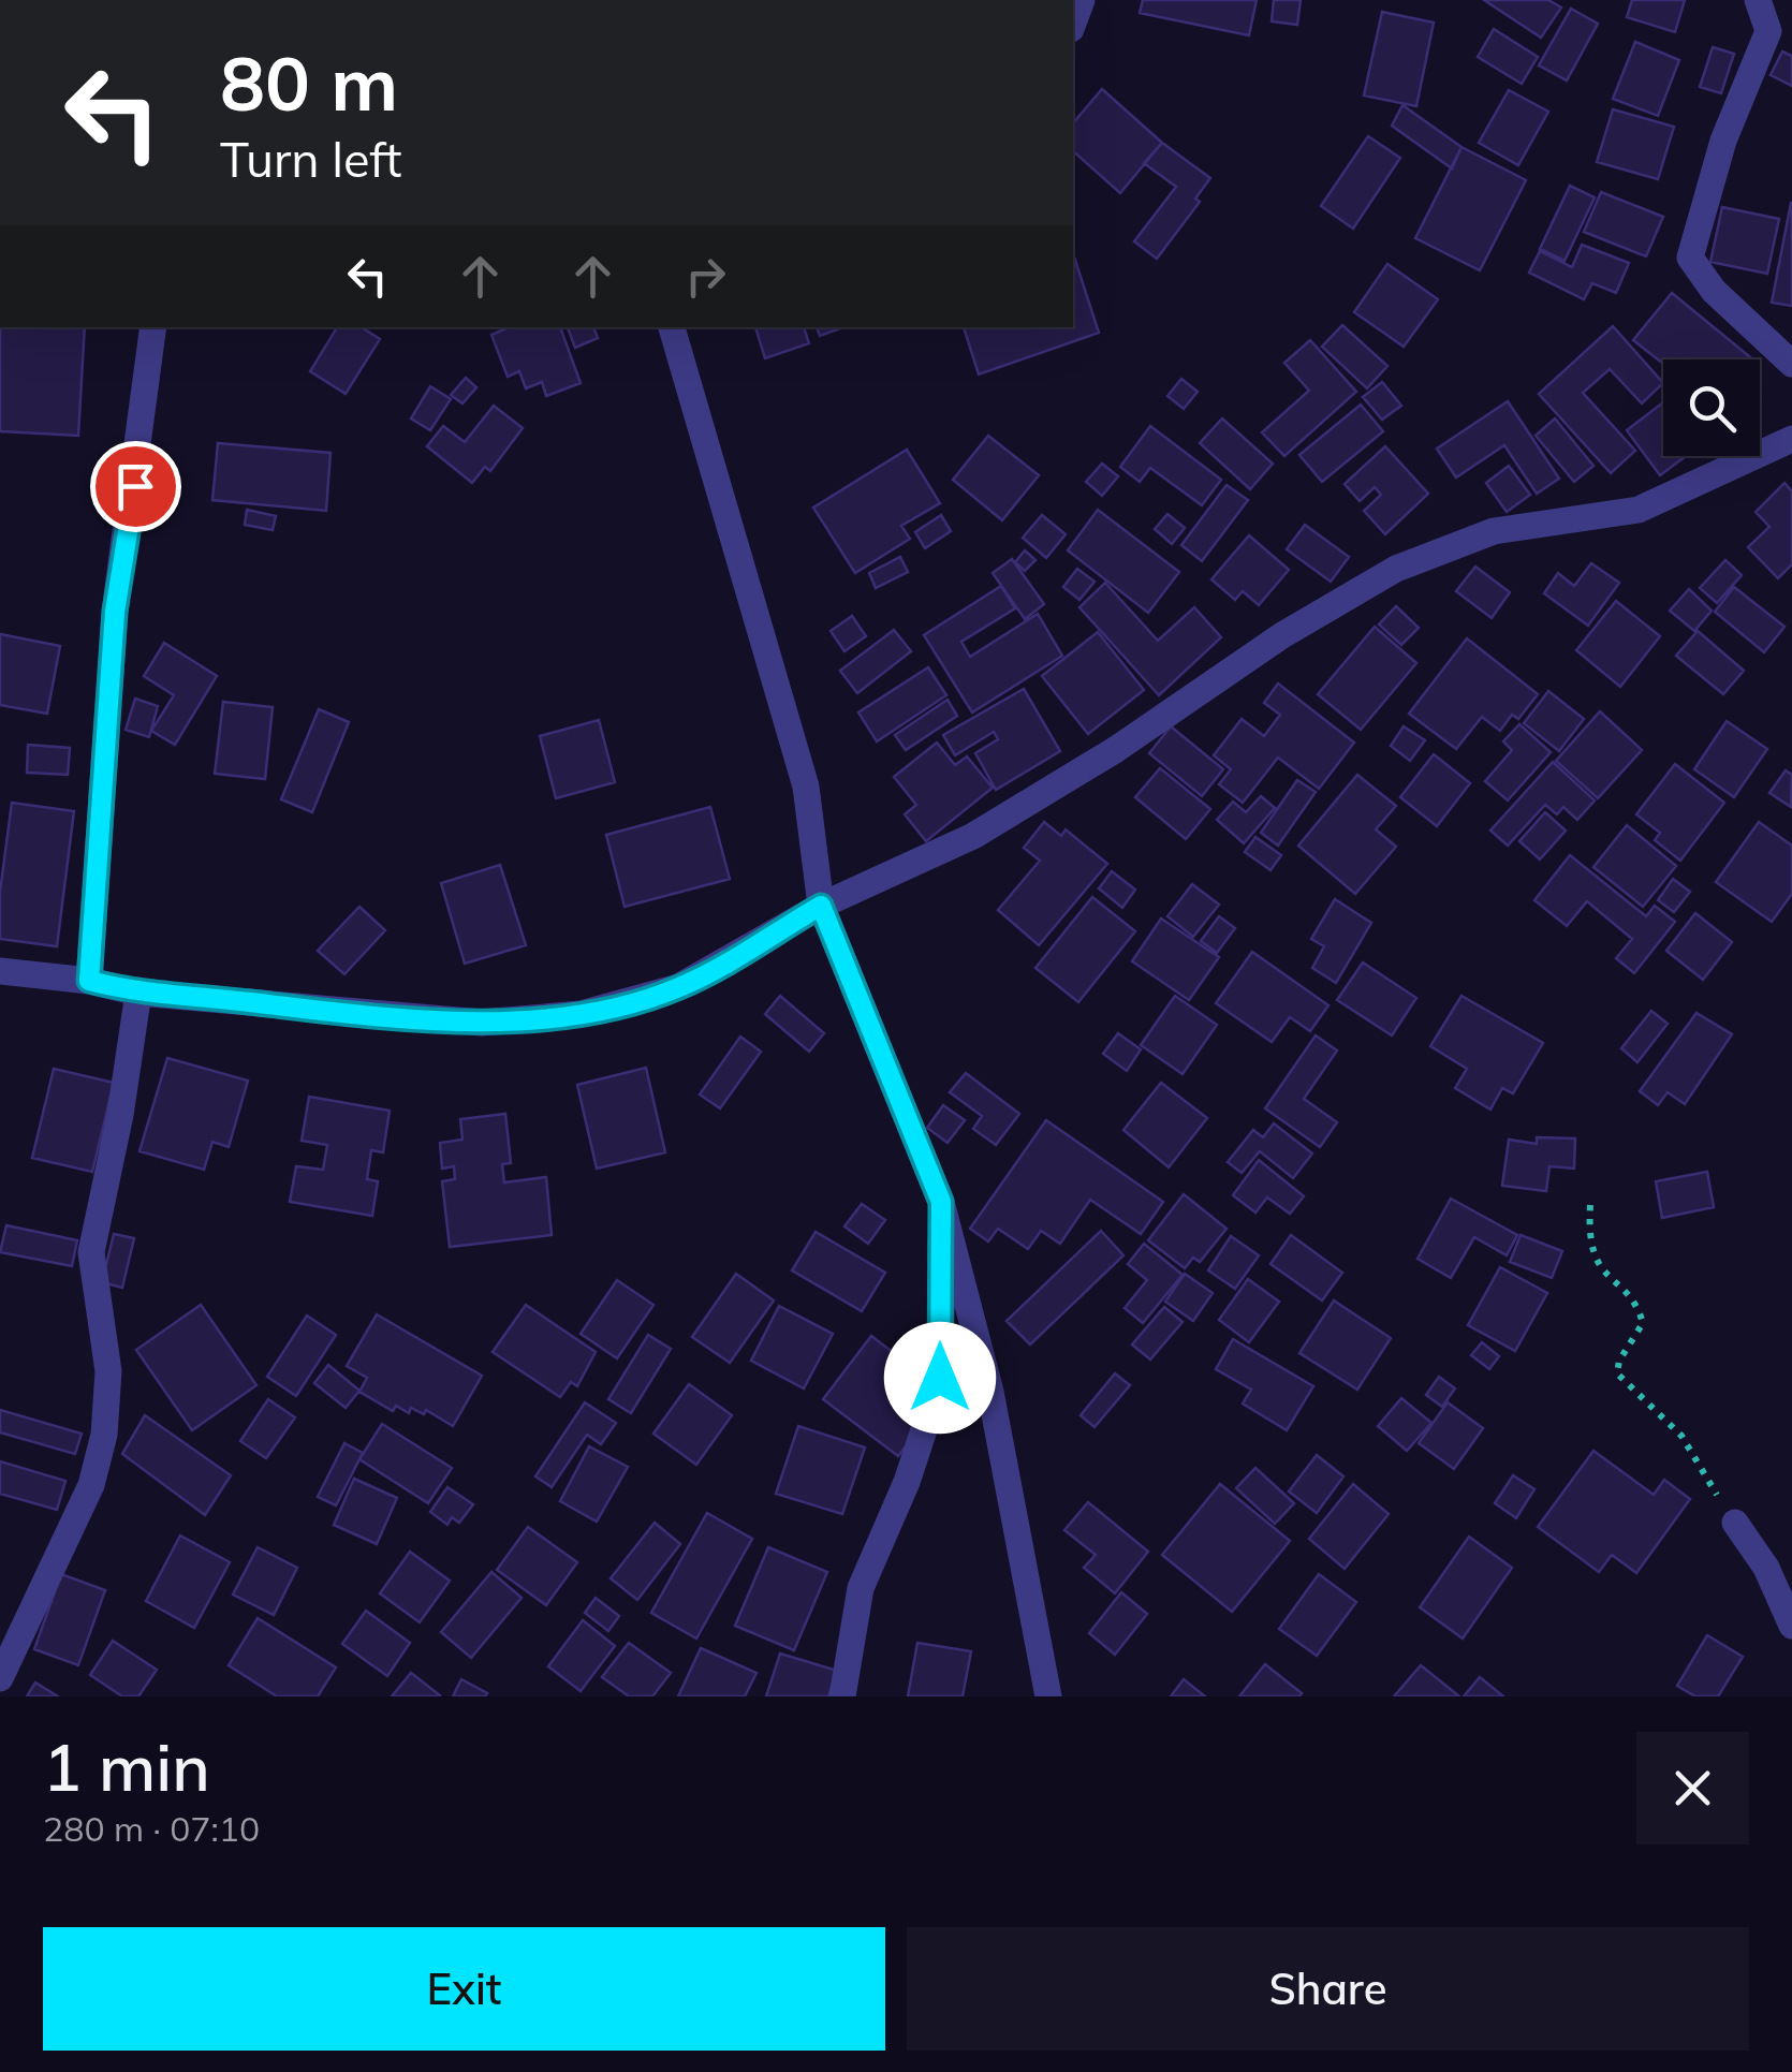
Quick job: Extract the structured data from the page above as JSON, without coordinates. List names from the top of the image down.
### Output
{
  "page": {
    "turn": ["80 m", "Turn left"],
    "heading": ["1 min", "280 m · 07:10"],
    "buttons": ["Exit", "Share"]
  }
}
